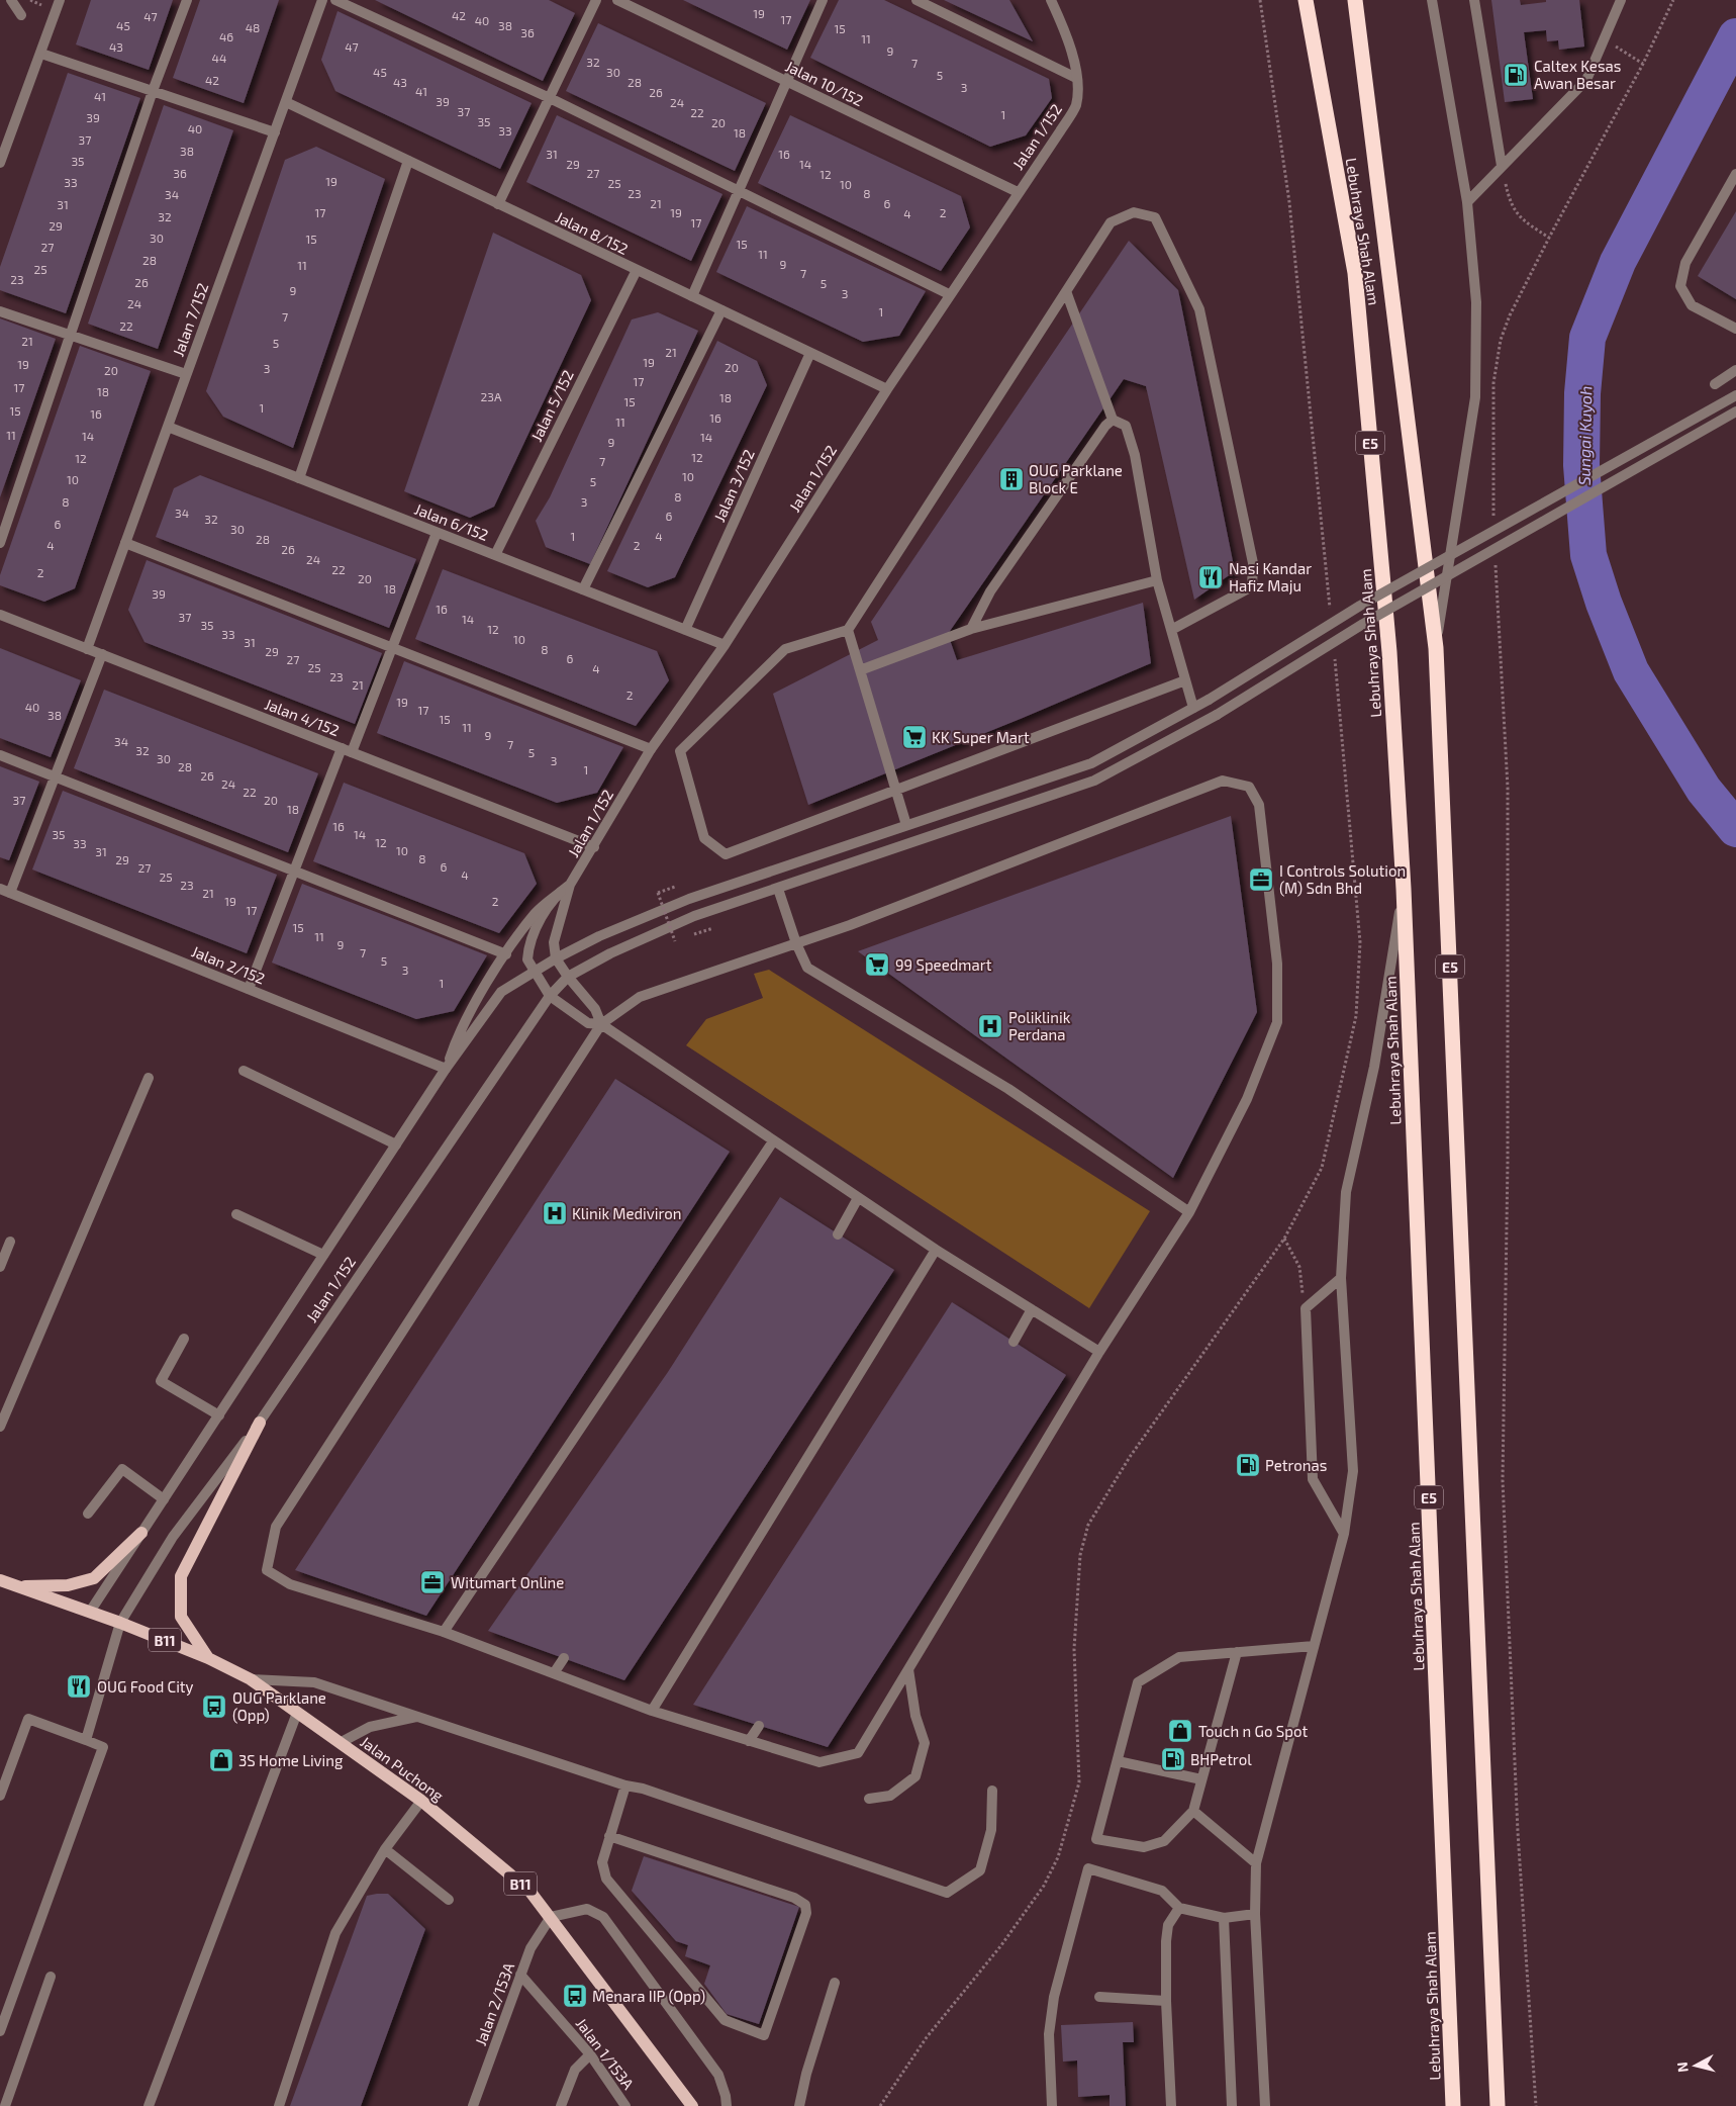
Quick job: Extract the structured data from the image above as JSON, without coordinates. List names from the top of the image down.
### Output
{
  "streets": {
    "highway": ["Lebuhraya Shah Alam", "E5"],
    "main road": ["B11", "Jalan Puchong"],
    "street": [
      "Jalan 10/152",
      "Jalan 1/152",
      "Jalan 8/152",
      "Jalan 7/152",
      "Jalan 5/152",
      "Jalan 3/152",
      "Jalan 6/152",
      "Jalan 4/152",
      "Jalan 2/152",
      "Jalan 2/153A",
      "Jalan 1/153A"
    ]
  },
  "crossings": [
    ["Jalan 10/152", "Jalan 1/152"],
    ["Jalan 1/152", "Jalan 8/152"],
    ["Jalan 1/152", "Jalan 6/152"],
    ["Jalan 1/152", "Jalan 4/152"],
    ["Jalan 1/152", "Jalan 2/152"],
    ["Jalan 1/152", "Jalan Puchong"],
    ["Jalan 8/152", "Jalan 7/152"],
    ["Jalan 8/152", "Jalan 5/152"],
    ["Jalan 8/152", "Jalan 3/152"],
    ["Jalan 7/152", "Jalan 6/152"],
    ["Jalan 7/152", "Jalan 4/152"],
    ["Jalan 5/152", "Jalan 6/152"],
    ["Jalan 3/152", "Jalan 6/152"],
    ["Jalan Puchong", "Jalan 2/153A"],
    ["Jalan 2/153A", "Jalan 1/153A"]
  ],
  "water": ["Sungai Kuyoh"],
  "places": {
    "fuel station": ["Caltex Kesas Awan Besar", "Petronas", "BHPetrol"],
    "building": ["OUG Parklane Block E"],
    "restaurant": ["Nasi Kandar Hafiz Maju", "OUG Food City"],
    "supermarket": ["KK Super Mart", "99 Speedmart"],
    "office": ["I Controls Solution (M) Sdn Bhd", "Witumart Online"],
    "hospital": ["Poliklinik Perdana", "Klinik Mediviron"],
    "bus stop": ["OUG Parklane (Opp)", "Menara IIP (Opp)"],
    "shop": ["Touch n Go Spot", "3S Home Living"]
  },
  "house_numbers": [
    "19",
    "42",
    "47",
    "17",
    "40",
    "45",
    "38",
    "48",
    "15",
    "36",
    "46",
    "11",
    "43",
    "47",
    "9",
    "44",
    "32",
    "7",
    "45",
    "30",
    "5",
    "42",
    "43",
    "28",
    "3",
    "41",
    "26",
    "41",
    "39",
    "24",
    "37",
    "22",
    "1",
    "39",
    "35",
    "20",
    "40",
    "33",
    "18",
    "37",
    "38",
    "31",
    "16",
    "35",
    "29",
    "14",
    "36",
    "27",
    "12",
    "19",
    "33",
    "25",
    "10",
    "23",
    "8",
    "34",
    "21",
    "6",
    "31",
    "17",
    "19",
    "2",
    "4",
    "32",
    "17",
    "29",
    "30",
    "15",
    "15",
    "27",
    "11",
    "28",
    "9",
    "11",
    "25",
    "7",
    "23",
    "26",
    "5",
    "9",
    "3",
    "24",
    "1",
    "7",
    "22",
    "21",
    "5",
    "21",
    "19",
    "19",
    "20",
    "3",
    "20",
    "17",
    "17",
    "18",
    "23A",
    "18",
    "15",
    "1",
    "15",
    "16",
    "16",
    "11",
    "11",
    "14",
    "14",
    "9",
    "12",
    "12",
    "7",
    "10",
    "10",
    "5",
    "8",
    "8",
    "3",
    "34",
    "6",
    "32",
    "6",
    "30",
    "1",
    "4",
    "28",
    "4",
    "2",
    "26",
    "24",
    "22",
    "2",
    "20",
    "18",
    "39",
    "16",
    "37",
    "14",
    "35",
    "12",
    "33",
    "10",
    "31",
    "8",
    "29",
    "6",
    "27",
    "25",
    "4",
    "23",
    "21",
    "2",
    "19",
    "40",
    "17",
    "38",
    "15",
    "11",
    "9",
    "34",
    "7",
    "32",
    "5",
    "30",
    "3",
    "28",
    "1",
    "26",
    "24",
    "22",
    "37",
    "20",
    "18",
    "16",
    "35",
    "14",
    "12",
    "33",
    "10",
    "31",
    "8",
    "29",
    "6",
    "27",
    "4",
    "25",
    "23",
    "21",
    "19",
    "2",
    "17",
    "15",
    "11",
    "9",
    "7",
    "5",
    "3",
    "1"
  ],
  "north": "left"
}
